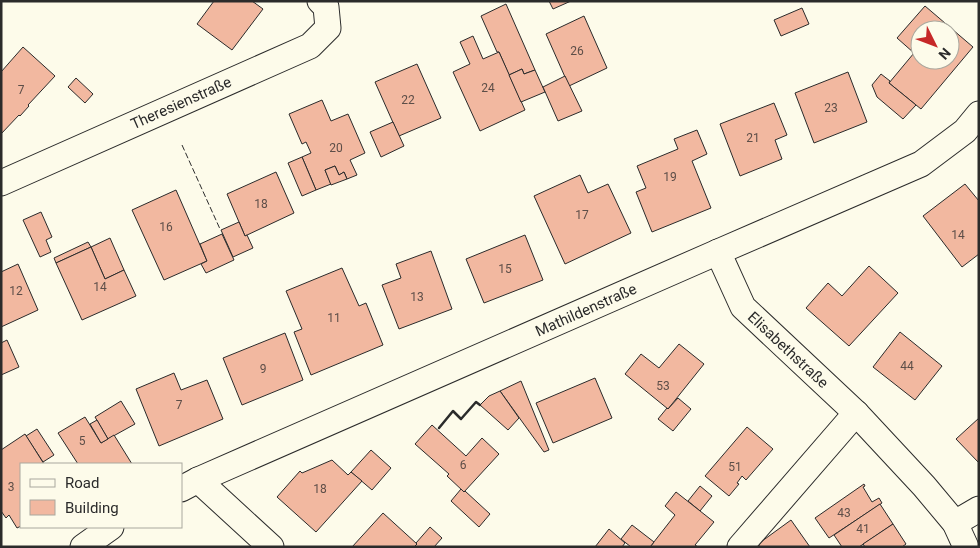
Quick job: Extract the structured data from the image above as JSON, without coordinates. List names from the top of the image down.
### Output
{
  "streets": {
    "street": ["Theresienstraße", "Mathildenstraße", "Elisabethstraße"]
  },
  "crossings": [
    ["Mathildenstraße", "Elisabethstraße"]
  ],
  "house_numbers": [
    "26",
    "24",
    "7",
    "22",
    "23",
    "21",
    "20",
    "19",
    "18",
    "17",
    "16",
    "14",
    "15",
    "14",
    "12",
    "13",
    "11",
    "44",
    "9",
    "53",
    "7",
    "5",
    "6",
    "51",
    "3",
    "18",
    "43",
    "41"
  ],
  "legend": ["Road", "Building"],
  "north": "bottom right"
}
